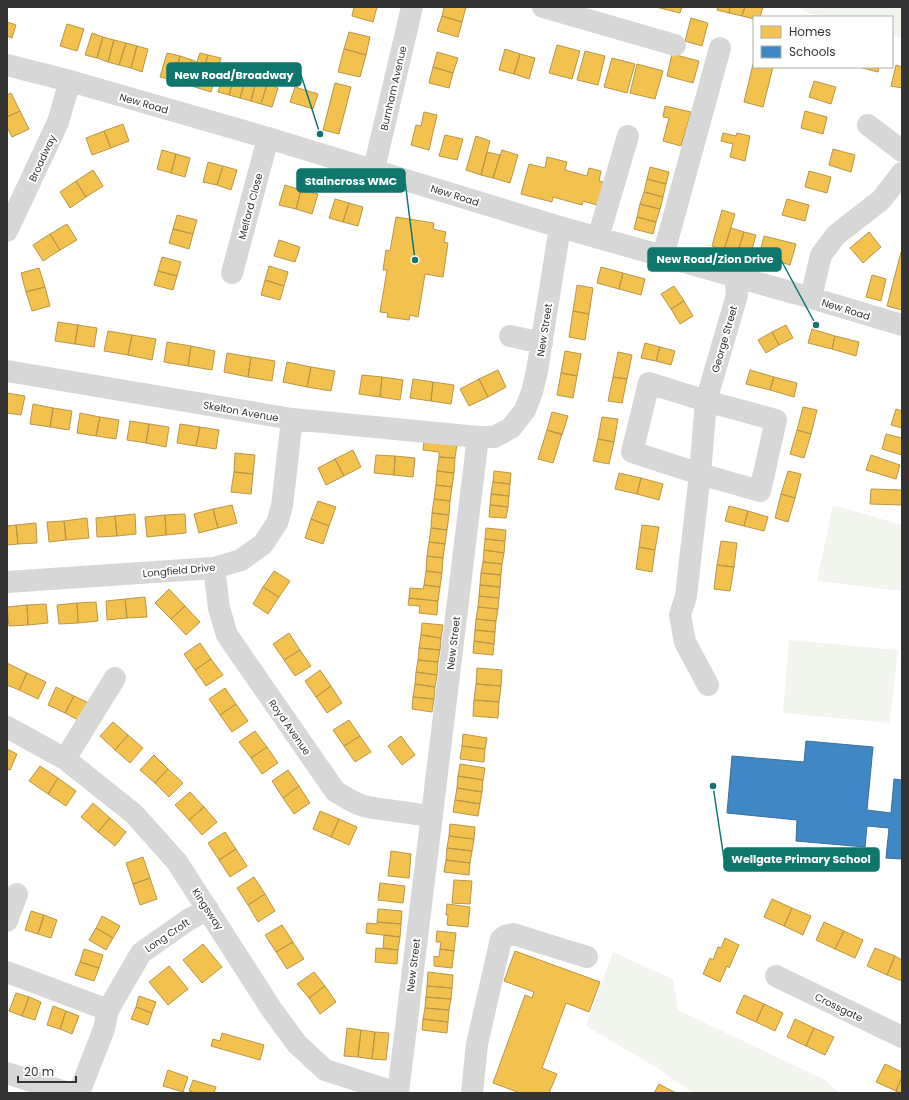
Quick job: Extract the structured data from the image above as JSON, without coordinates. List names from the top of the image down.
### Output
{
  "streets": {
    "street": [
      "Burnham Avenue",
      "New Road",
      "Broadway",
      "Melford Close",
      "New Street",
      "George Street",
      "Skelton Avenue",
      "Longfield Drive",
      "Royd Avenue",
      "Kingsway",
      "Long Croft",
      "Crossgate"
    ]
  },
  "crossings": [
    ["Burnham Avenue", "New Road"],
    ["New Road", "Broadway"],
    ["New Road", "Melford Close"],
    ["New Road", "New Street"],
    ["New Road", "George Street"],
    ["New Street", "Skelton Avenue"],
    ["New Street", "Royd Avenue"],
    ["New Street", "Kingsway"],
    ["Skelton Avenue", "Longfield Drive"],
    ["Longfield Drive", "Royd Avenue"],
    ["Kingsway", "Long Croft"]
  ],
  "places": [
    "New Road/Broadway",
    "Staincross WMC",
    "New Road/Zion Drive",
    "Wellgate Primary School"
  ],
  "legend": ["Homes", "Schools"],
  "scale_bar": "20 m"
}
